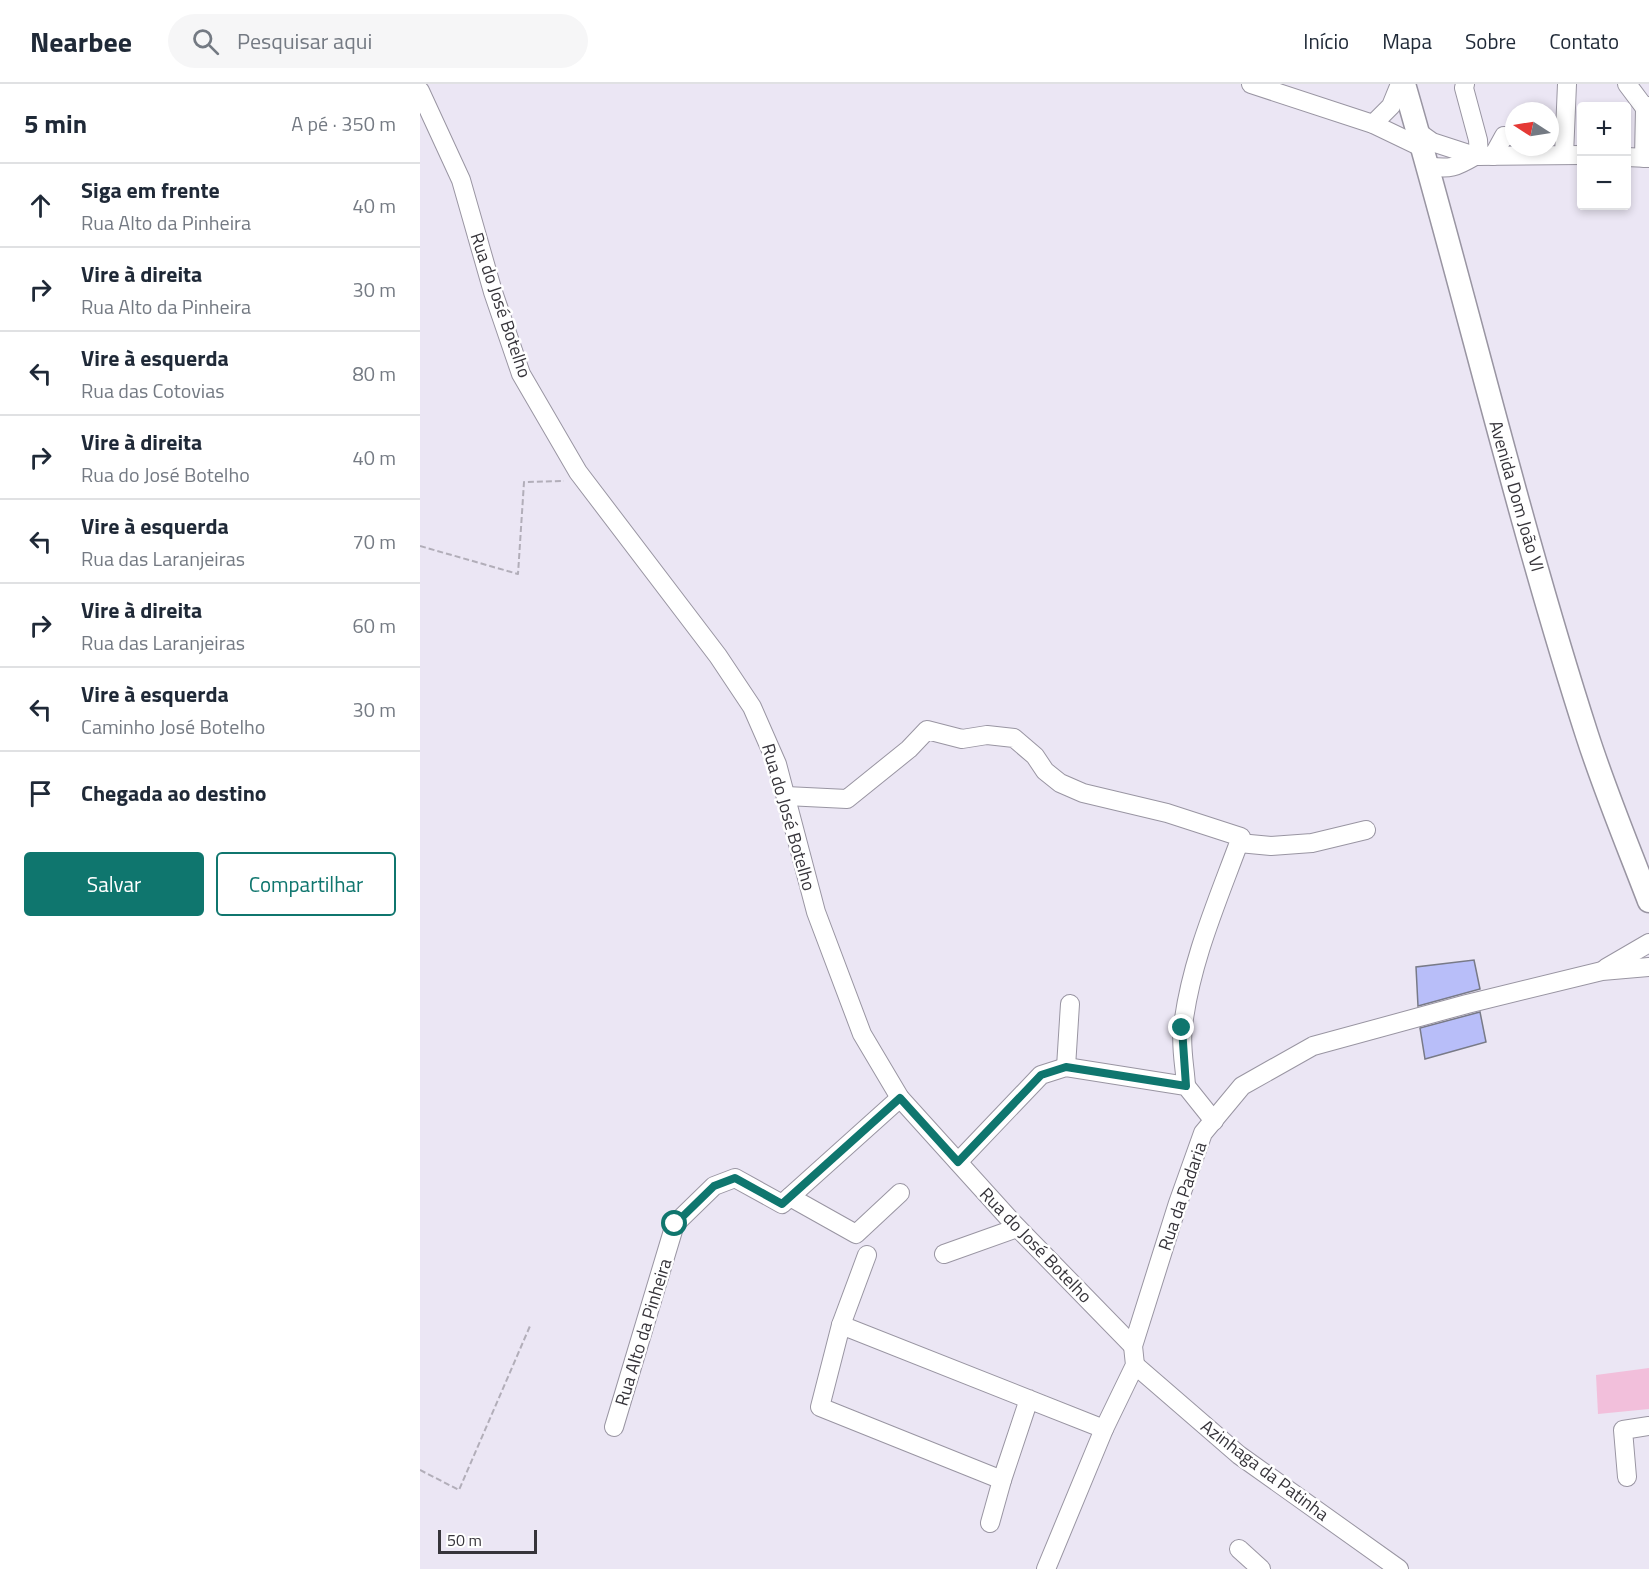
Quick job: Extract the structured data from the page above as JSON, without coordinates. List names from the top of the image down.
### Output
{
  "streets": {
    "main road": ["Avenida Dom João VI"],
    "street": [
      "Rua do José Botelho",
      "Rua da Padaria",
      "Rua Alto da Pinheira",
      "Azinhaga da Patinha"
    ]
  },
  "crossings": [
    ["Rua do José Botelho", "Rua da Padaria"],
    ["Rua da Padaria", "Azinhaga da Patinha"]
  ],
  "scale_bar": "50 m",
  "north": "left",
  "page": {
    "header": "Nearbee",
    "search": "Pesquisar aqui",
    "nav": [
      "Início",
      "Mapa",
      "Sobre",
      "Contato"
    ],
    "heading": ["5 min", "A pé · 350 m"],
    "map_buttons": ["+", "−"],
    "list": [
      ["Siga em frente", "Rua Alto da Pinheira", "40 m"],
      ["Vire à direita", "Rua Alto da Pinheira", "30 m"],
      ["Vire à esquerda", "Rua das Cotovias", "80 m"],
      ["Vire à direita", "Rua do José Botelho", "40 m"],
      ["Vire à esquerda", "Rua das Laranjeiras", "70 m"],
      ["Vire à direita", "Rua das Laranjeiras", "60 m"],
      ["Vire à esquerda", "Caminho José Botelho", "30 m"],
      "Chegada ao destino"
    ],
    "buttons": ["Salvar", "Compartilhar"],
    "scale": "50 m"
  }
}
